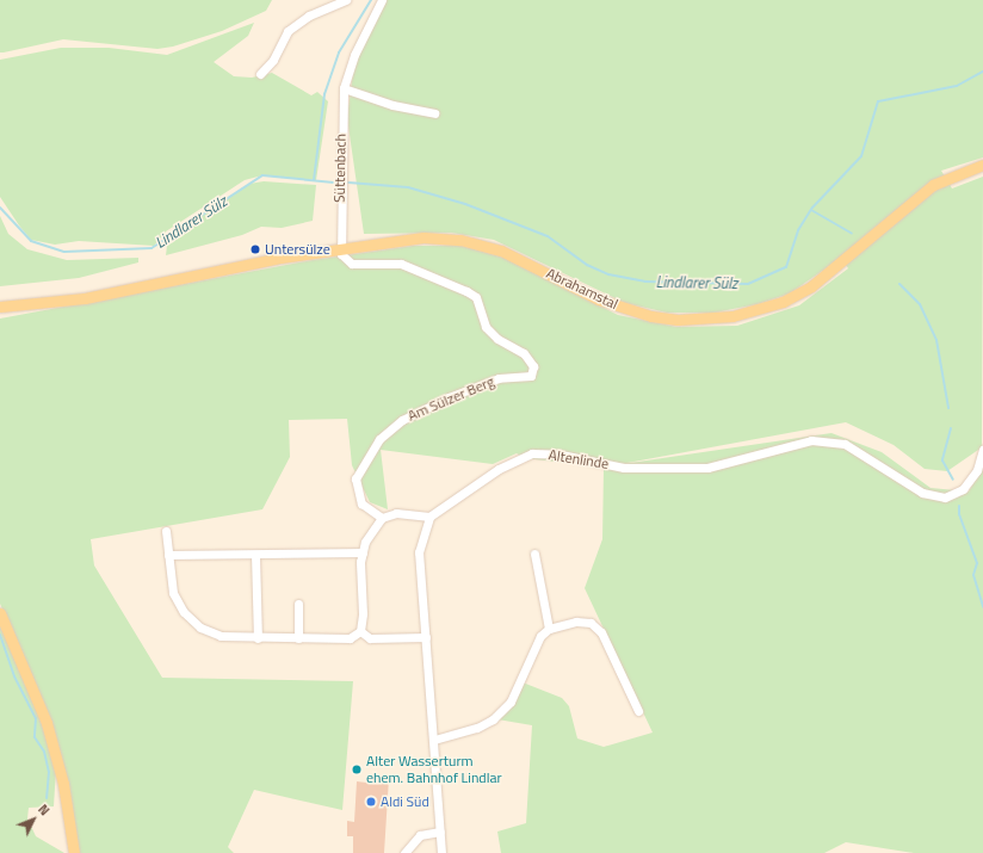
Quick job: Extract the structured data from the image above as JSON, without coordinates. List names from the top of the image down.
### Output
{
  "streets": {
    "main road": ["Abrahamstal"],
    "street": ["Süttenbach", "Am Sülzer Berg", "Altenlinde"]
  },
  "crossings": [
    ["Süttenbach", "Abrahamstal"],
    ["Süttenbach", "Am Sülzer Berg"],
    ["Abrahamstal", "Am Sülzer Berg"]
  ],
  "water": ["Lindlarer Sülz"],
  "places": ["Untersülze", "Alter Wasserturm ehem. Bahnhof Lindlar", "Aldi Süd"],
  "north": "top right"
}
